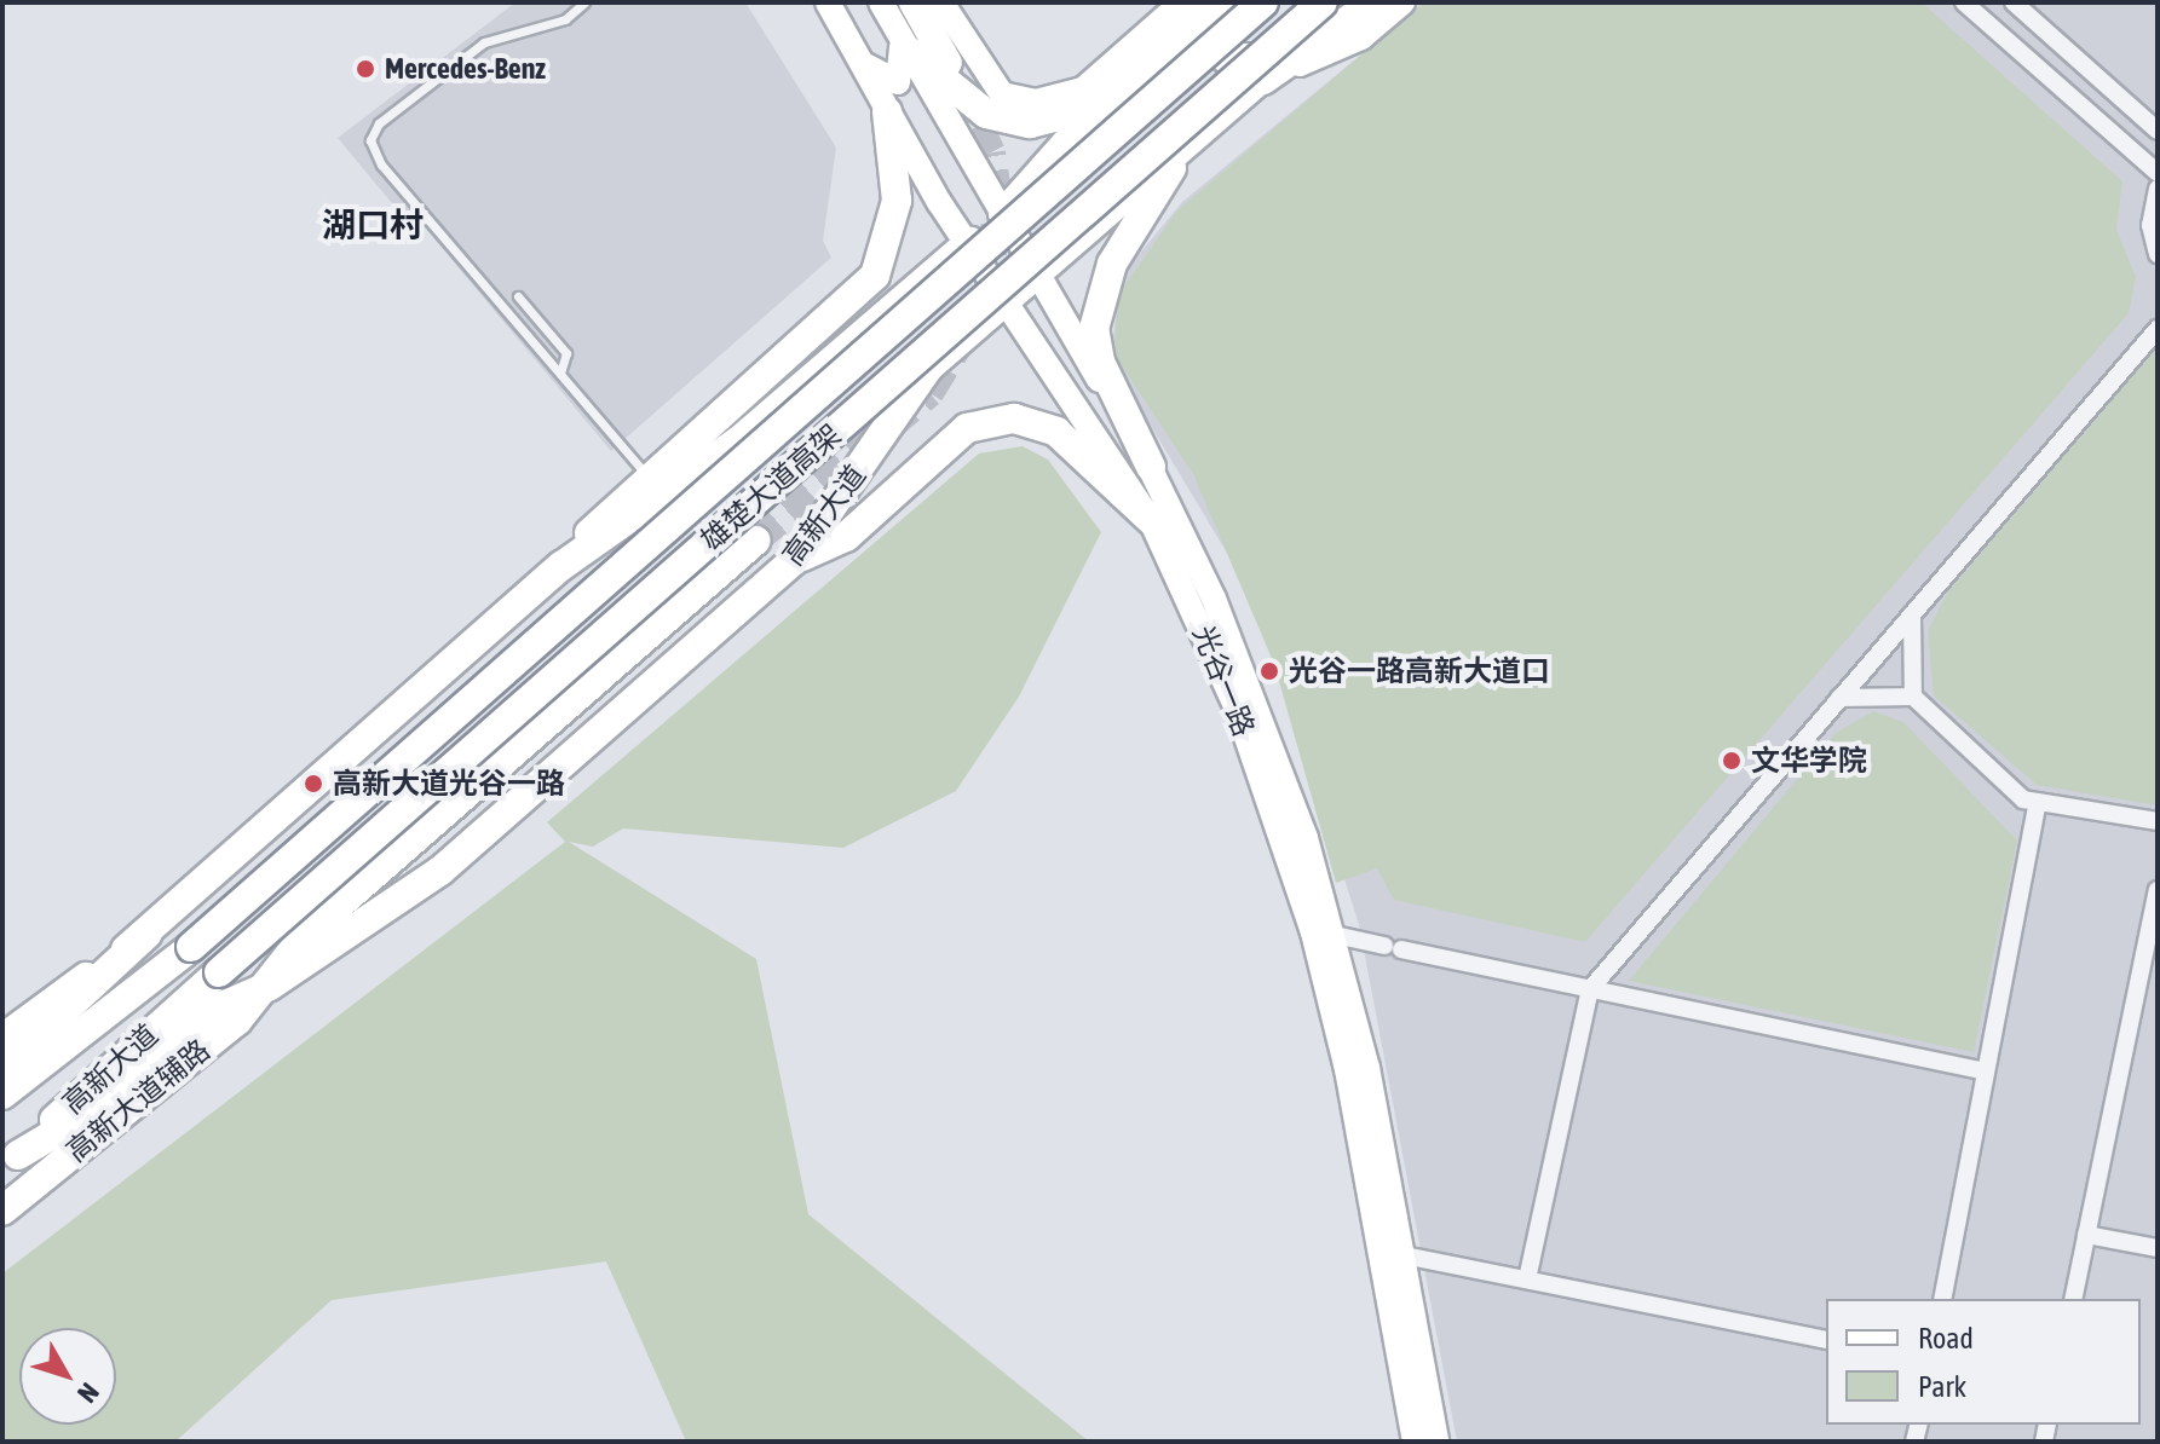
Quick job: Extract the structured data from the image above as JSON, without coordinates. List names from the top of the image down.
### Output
{
  "streets": {
    "main road": [
      "雄楚大道高架",
      "高新大道",
      "光谷一路",
      "高新大道辅路"
    ]
  },
  "crossings": [
    ["雄楚大道高架", "高新大道"],
    ["高新大道", "光谷一路"],
    ["高新大道", "高新大道辅路"]
  ],
  "districts": ["湖口村"],
  "places": [
    "Mercedes-Benz",
    "光谷一路高新大道口",
    "文华学院",
    "高新大道光谷一路"
  ],
  "legend": ["Road", "Park"],
  "north": "bottom right"
}
